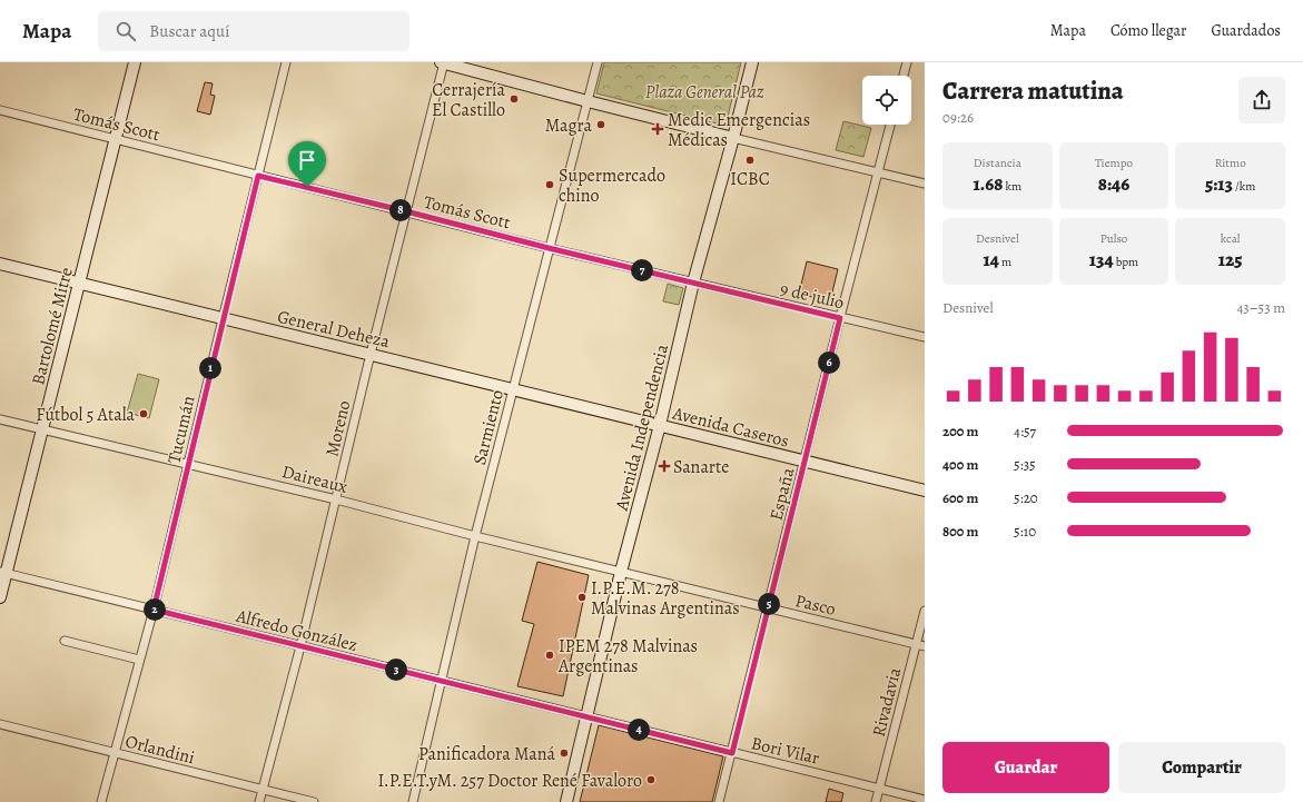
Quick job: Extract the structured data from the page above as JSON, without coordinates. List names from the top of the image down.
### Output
{
  "streets": {
    "main road": [
      "Bartolomé Mitre",
      "General Deheza",
      "Avenida Caseros",
      "Avenida Independencia"
    ],
    "street": [
      "Tomás Scott",
      "9 de julio",
      "Sarmiento",
      "Moreno",
      "Tucumán",
      "Daireaux",
      "España",
      "Pasco",
      "Alfredo González",
      "Rivadavia",
      "Orlandini",
      "Bori Vilar"
    ]
  },
  "crossings": [
    ["Tomás Scott", "9 de julio"],
    ["Tomás Scott", "Bartolomé Mitre"],
    ["Tomás Scott", "Sarmiento"],
    ["Tomás Scott", "Avenida Independencia"],
    ["Tomás Scott", "Moreno"],
    ["Tomás Scott", "Tucumán"],
    ["9 de julio", "Avenida Independencia"],
    ["9 de julio", "España"],
    ["Bartolomé Mitre", "General Deheza"],
    ["Bartolomé Mitre", "Daireaux"],
    ["Bartolomé Mitre", "Alfredo González"],
    ["General Deheza", "Avenida Caseros"],
    ["General Deheza", "Sarmiento"],
    ["General Deheza", "Avenida Independencia"],
    ["General Deheza", "Moreno"],
    ["General Deheza", "Tucumán"],
    ["Avenida Caseros", "Avenida Independencia"],
    ["Avenida Caseros", "España"],
    ["Sarmiento", "Daireaux"],
    ["Sarmiento", "Alfredo González"],
    ["Avenida Independencia", "Daireaux"],
    ["Avenida Independencia", "Pasco"],
    ["Avenida Independencia", "Alfredo González"],
    ["Avenida Independencia", "Bori Vilar"],
    ["Moreno", "Daireaux"],
    ["Moreno", "Alfredo González"],
    ["Moreno", "Orlandini"],
    ["Tucumán", "Daireaux"],
    ["Tucumán", "Alfredo González"],
    ["Tucumán", "Orlandini"],
    ["Daireaux", "Pasco"],
    ["España", "Pasco"],
    ["España", "Bori Vilar"],
    ["Pasco", "Rivadavia"],
    ["Alfredo González", "Bori Vilar"],
    ["Rivadavia", "Bori Vilar"]
  ],
  "parks": ["Plaza General Paz"],
  "places": {
    "other": [
      "Cerrajería El Castillo",
      "Magra",
      "ICBC",
      "Supermercado chino",
      "Fútbol 5 Atala",
      "I.P.E.M. 278 Malvinas Argentinas",
      "IPEM 278 Malvinas Argentinas",
      "Panificadora Maná",
      "I.P.E.T.yM. 257 Doctor René Favaloro"
    ],
    "health": ["Medic Emergencias Médicas", "Sanarte"]
  },
  "page": {
    "header": "Mapa",
    "search": "Buscar aquí",
    "nav": ["Mapa", "Cómo llegar", "Guardados"],
    "heading": ["Carrera matutina", "09:26"],
    "stats": [
      ["Distancia", "1.68 km"],
      ["Tiempo", "8:46"],
      ["Ritmo", "5:13 /km"],
      ["Desnivel", "14 m"],
      ["Pulso", "134 bpm"],
      ["kcal", "125"]
    ],
    "pins": [
      "8",
      "7",
      "6",
      "1",
      "5",
      "2",
      "3",
      "4"
    ],
    "chart": ["Desnivel", "43–53 m"],
    "list": [
      {
        "name": "200 m",
        "note": "4:57"
      },
      {
        "name": "400 m",
        "note": "5:35"
      },
      {
        "name": "600 m",
        "note": "5:20"
      },
      {
        "name": "800 m",
        "note": "5:10"
      }
    ],
    "buttons": ["Guardar", "Compartir"]
  }
}
